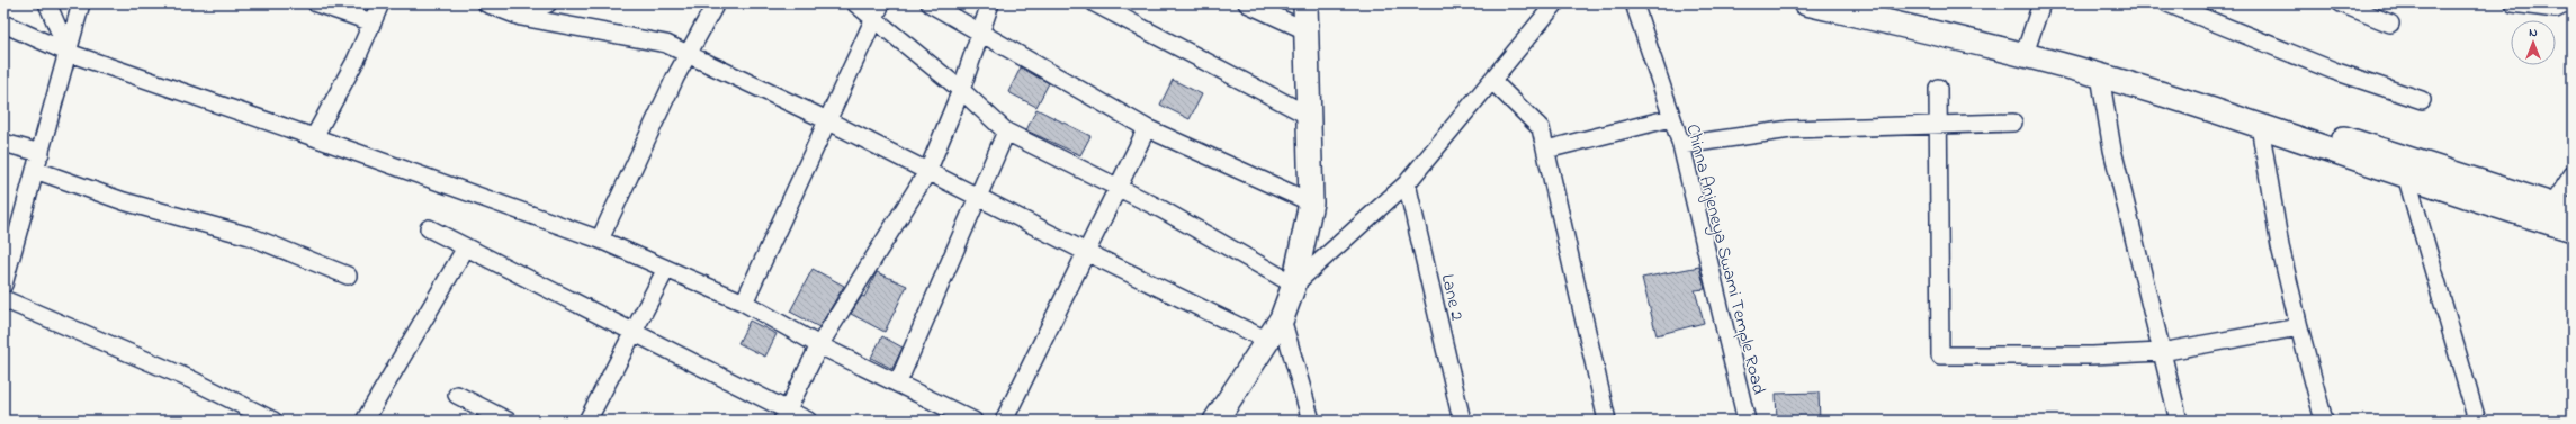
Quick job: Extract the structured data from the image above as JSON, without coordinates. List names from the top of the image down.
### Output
{
  "streets": {
    "street": ["Chinna Anjeneya Swami Temple Road", "Lane 2"]
  },
  "north": "top"
}
